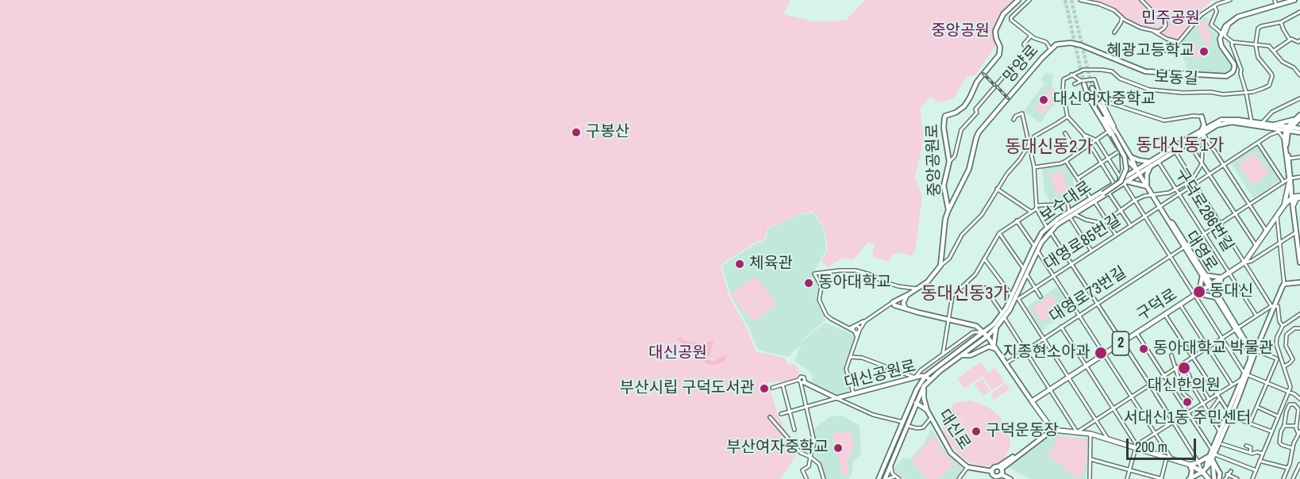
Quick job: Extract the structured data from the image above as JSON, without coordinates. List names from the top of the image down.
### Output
{
  "streets": {
    "main road": [
      "망양로",
      "중앙공원로",
      "보수대로",
      "대영로",
      "구덕로",
      "2",
      "대신공원로",
      "대신로"
    ],
    "street": [
      "보동길",
      "구덕로286번길",
      "대영로85번길",
      "대영로73번길"
    ]
  },
  "crossings": [
    ["망양로", "중앙공원로"],
    ["보수대로", "구덕로286번길"],
    ["보수대로", "대영로85번길"],
    ["보수대로", "대영로"],
    ["보수대로", "대신공원로"],
    ["보수대로", "대신로"],
    ["구덕로286번길", "대영로85번길"],
    ["구덕로286번길", "대영로73번길"],
    ["구덕로286번길", "구덕로"],
    ["대영로85번길", "대영로"],
    ["대영로", "대영로73번길"],
    ["대영로", "구덕로"]
  ],
  "districts": ["동대신동1가", "동대신동2가", "동대신동3가"],
  "parks": ["민주공원", "중앙공원", "대신공원"],
  "places": [
    "혜광고등학교",
    "대신여자중학교",
    "구봉산",
    "체육관",
    "동아대학교",
    "동대신",
    "동아대학교 박물관",
    "지종현소아과",
    "대신한의원",
    "부산시립 구덕도서관",
    "서대신1동 주민센터",
    "구덕운동장",
    "부산여자중학교"
  ],
  "scale_bar": "200 m"
}
